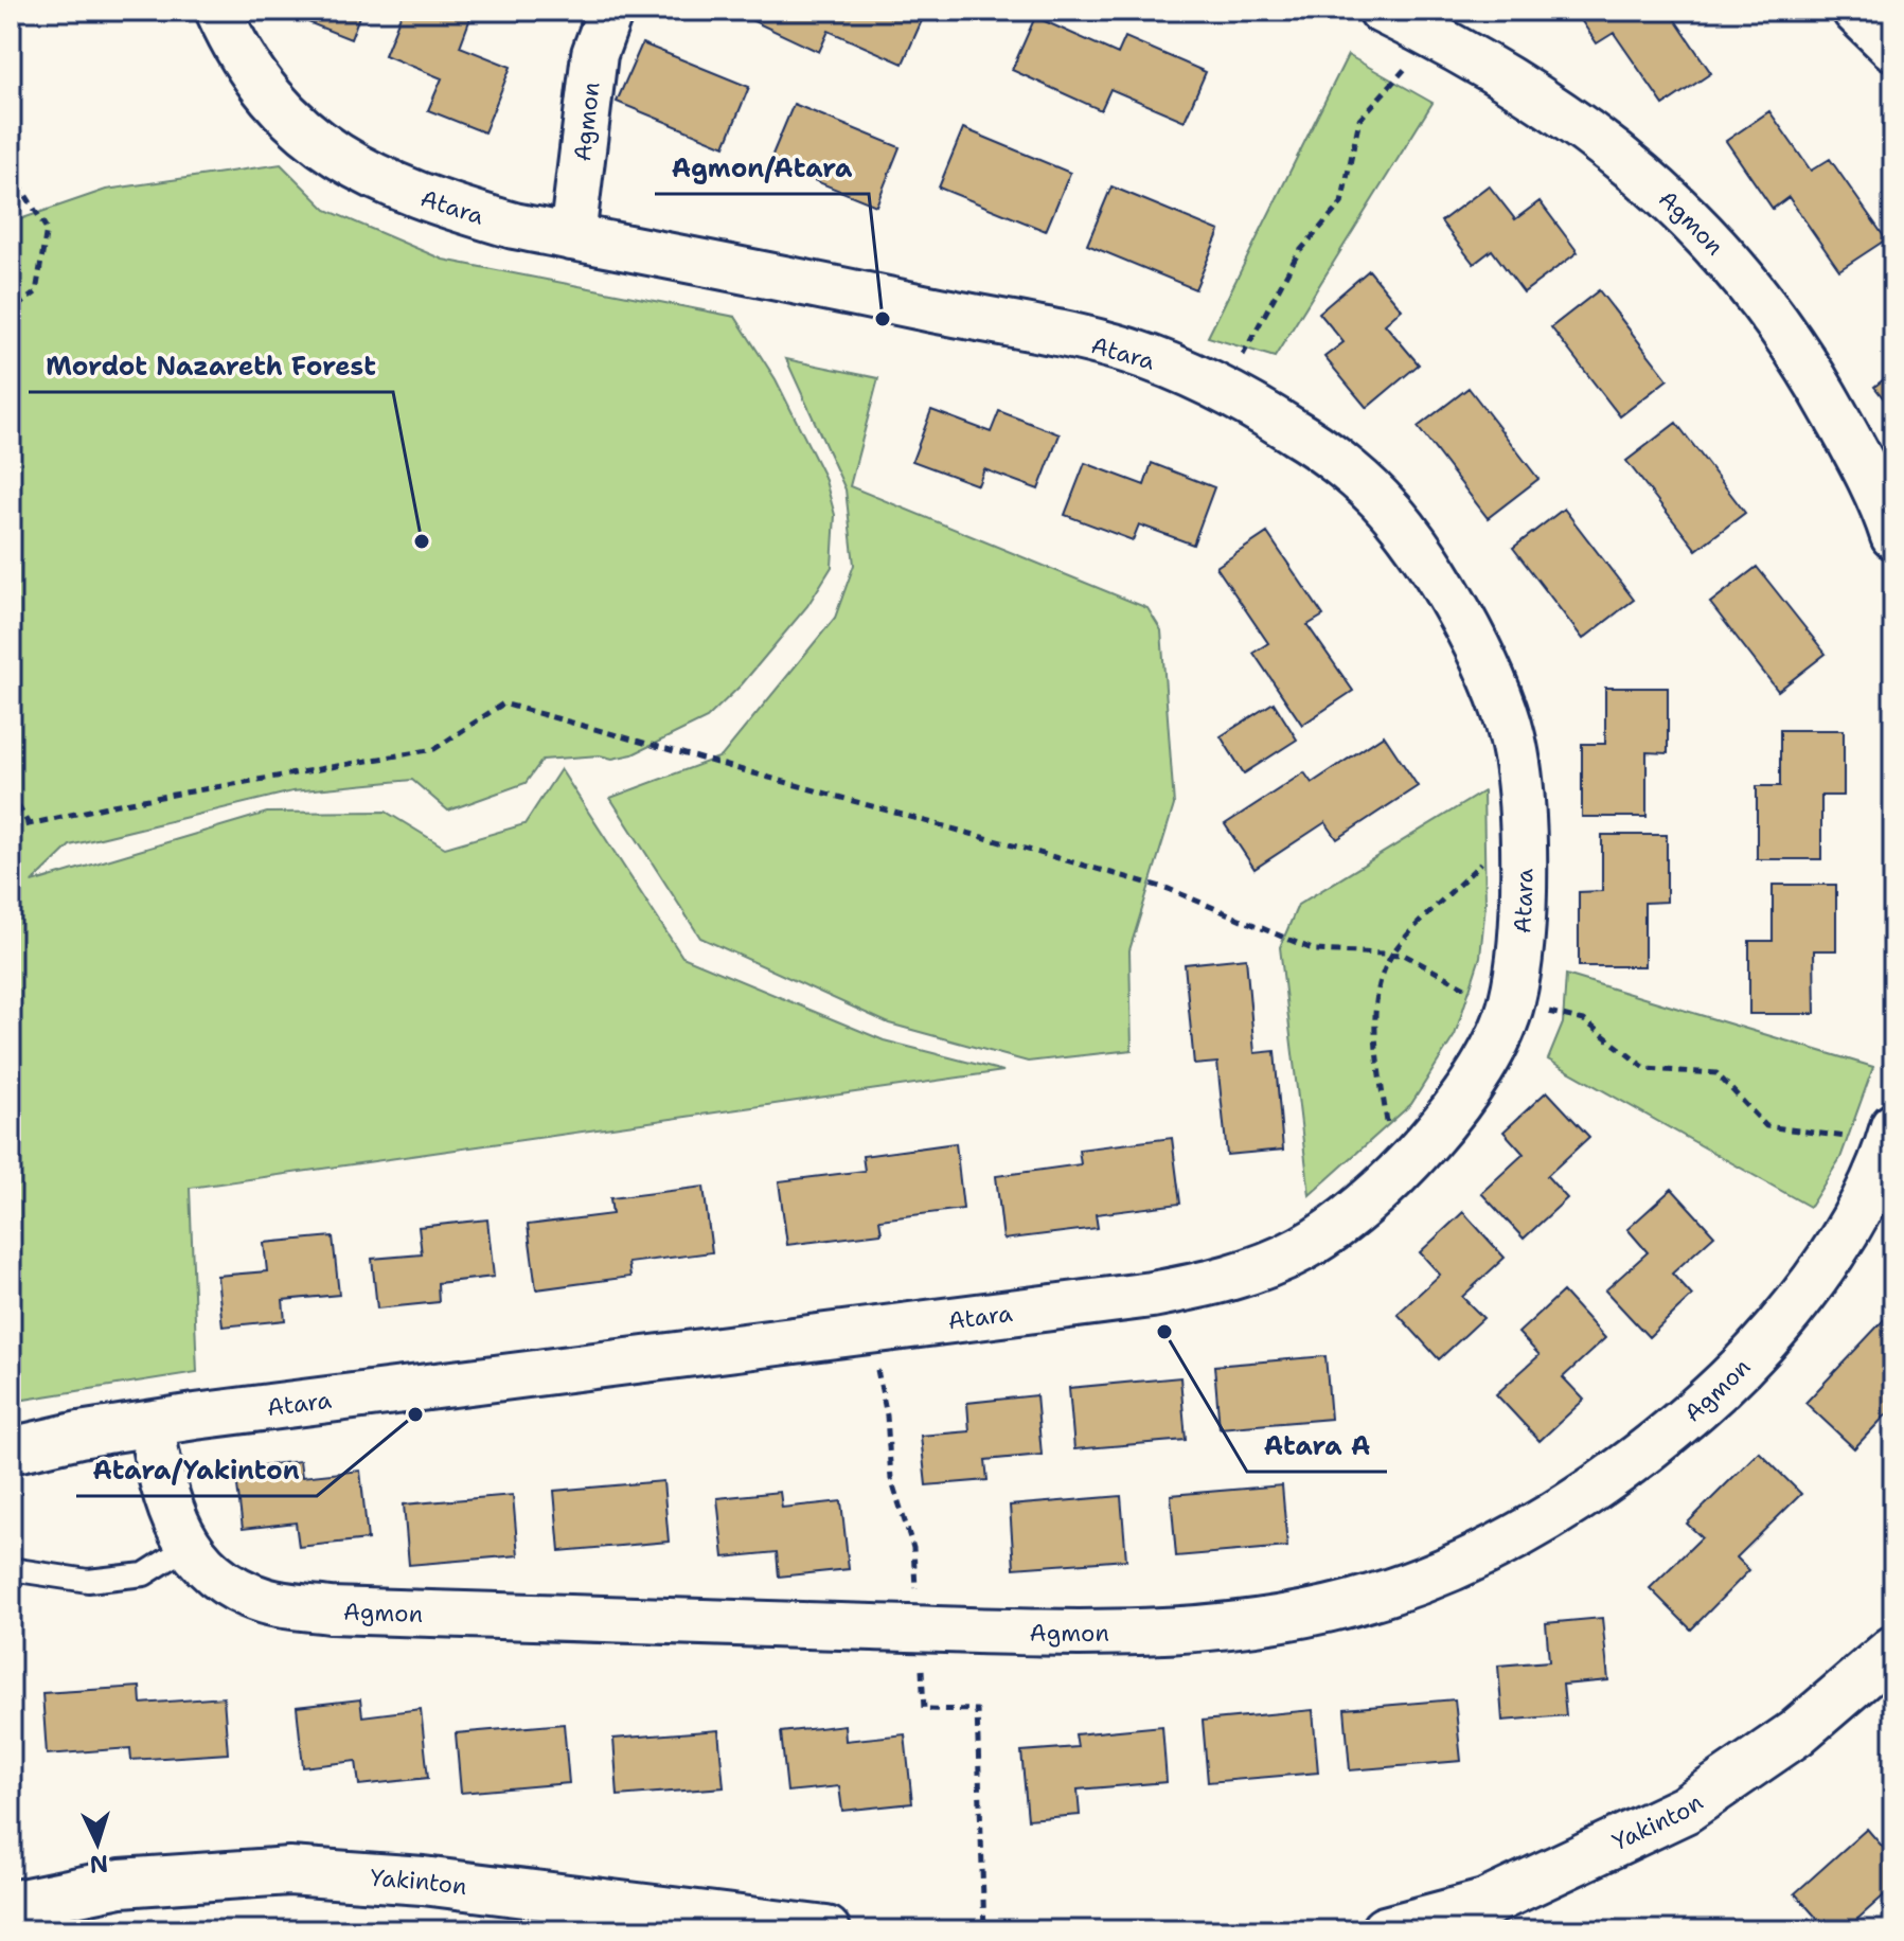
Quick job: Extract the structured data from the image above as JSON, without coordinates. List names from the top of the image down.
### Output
{
  "streets": {
    "street": ["Agmon", "Atara", "Yakinton"]
  },
  "crossings": [
    ["Agmon", "Atara"]
  ],
  "places": [
    "Agmon/Atara",
    "Mordot Nazareth Forest",
    "Atara A",
    "Atara/Yakinton"
  ],
  "north": "bottom"
}
